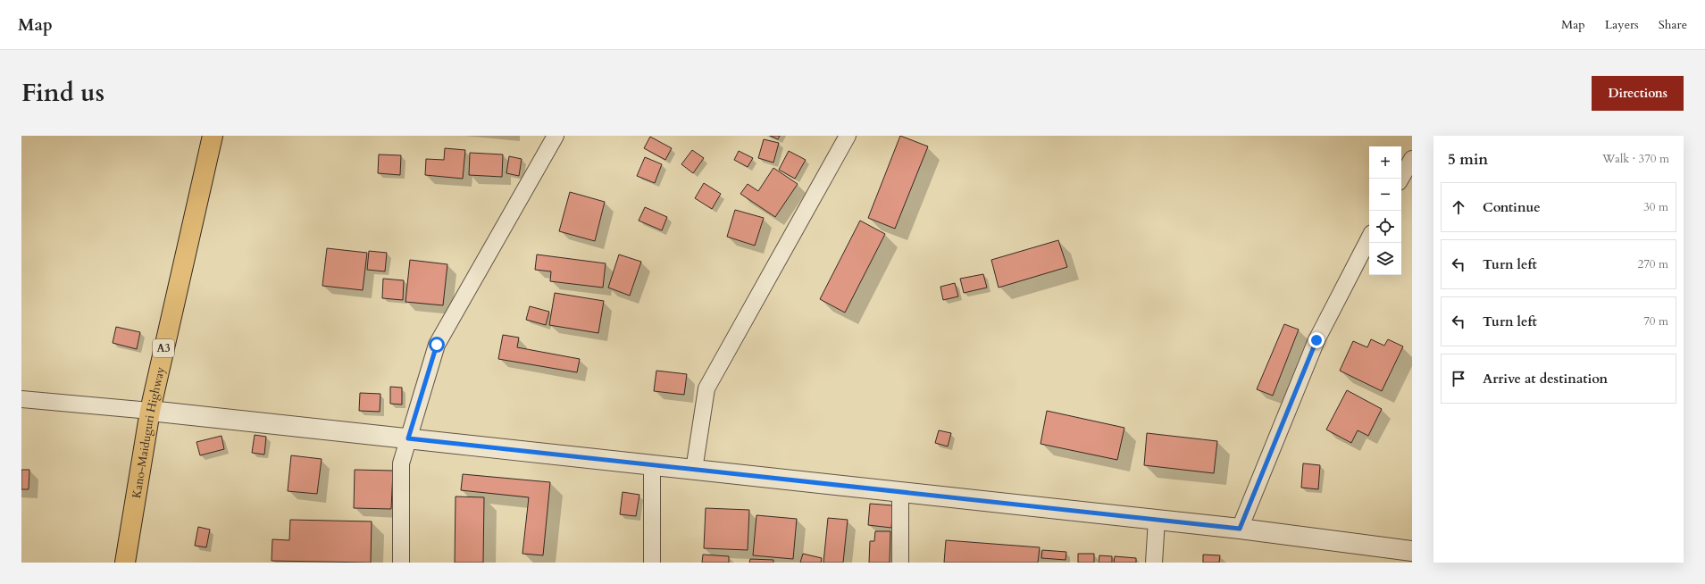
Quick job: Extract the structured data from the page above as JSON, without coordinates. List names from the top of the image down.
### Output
{
  "streets": {
    "highway": ["A3", "Kano-Maiduguri Highway"]
  },
  "page": {
    "header": "Map",
    "nav": ["Map", "Layers", "Share"],
    "title": "Find us",
    "buttons": "Directions",
    "heading": ["5 min", "Walk · 370 m"],
    "map_buttons": ["+", "−"],
    "list": [
      ["Continue", "30 m"],
      ["Turn left", "270 m"],
      ["Turn left", "70 m"],
      "Arrive at destination"
    ]
  }
}
